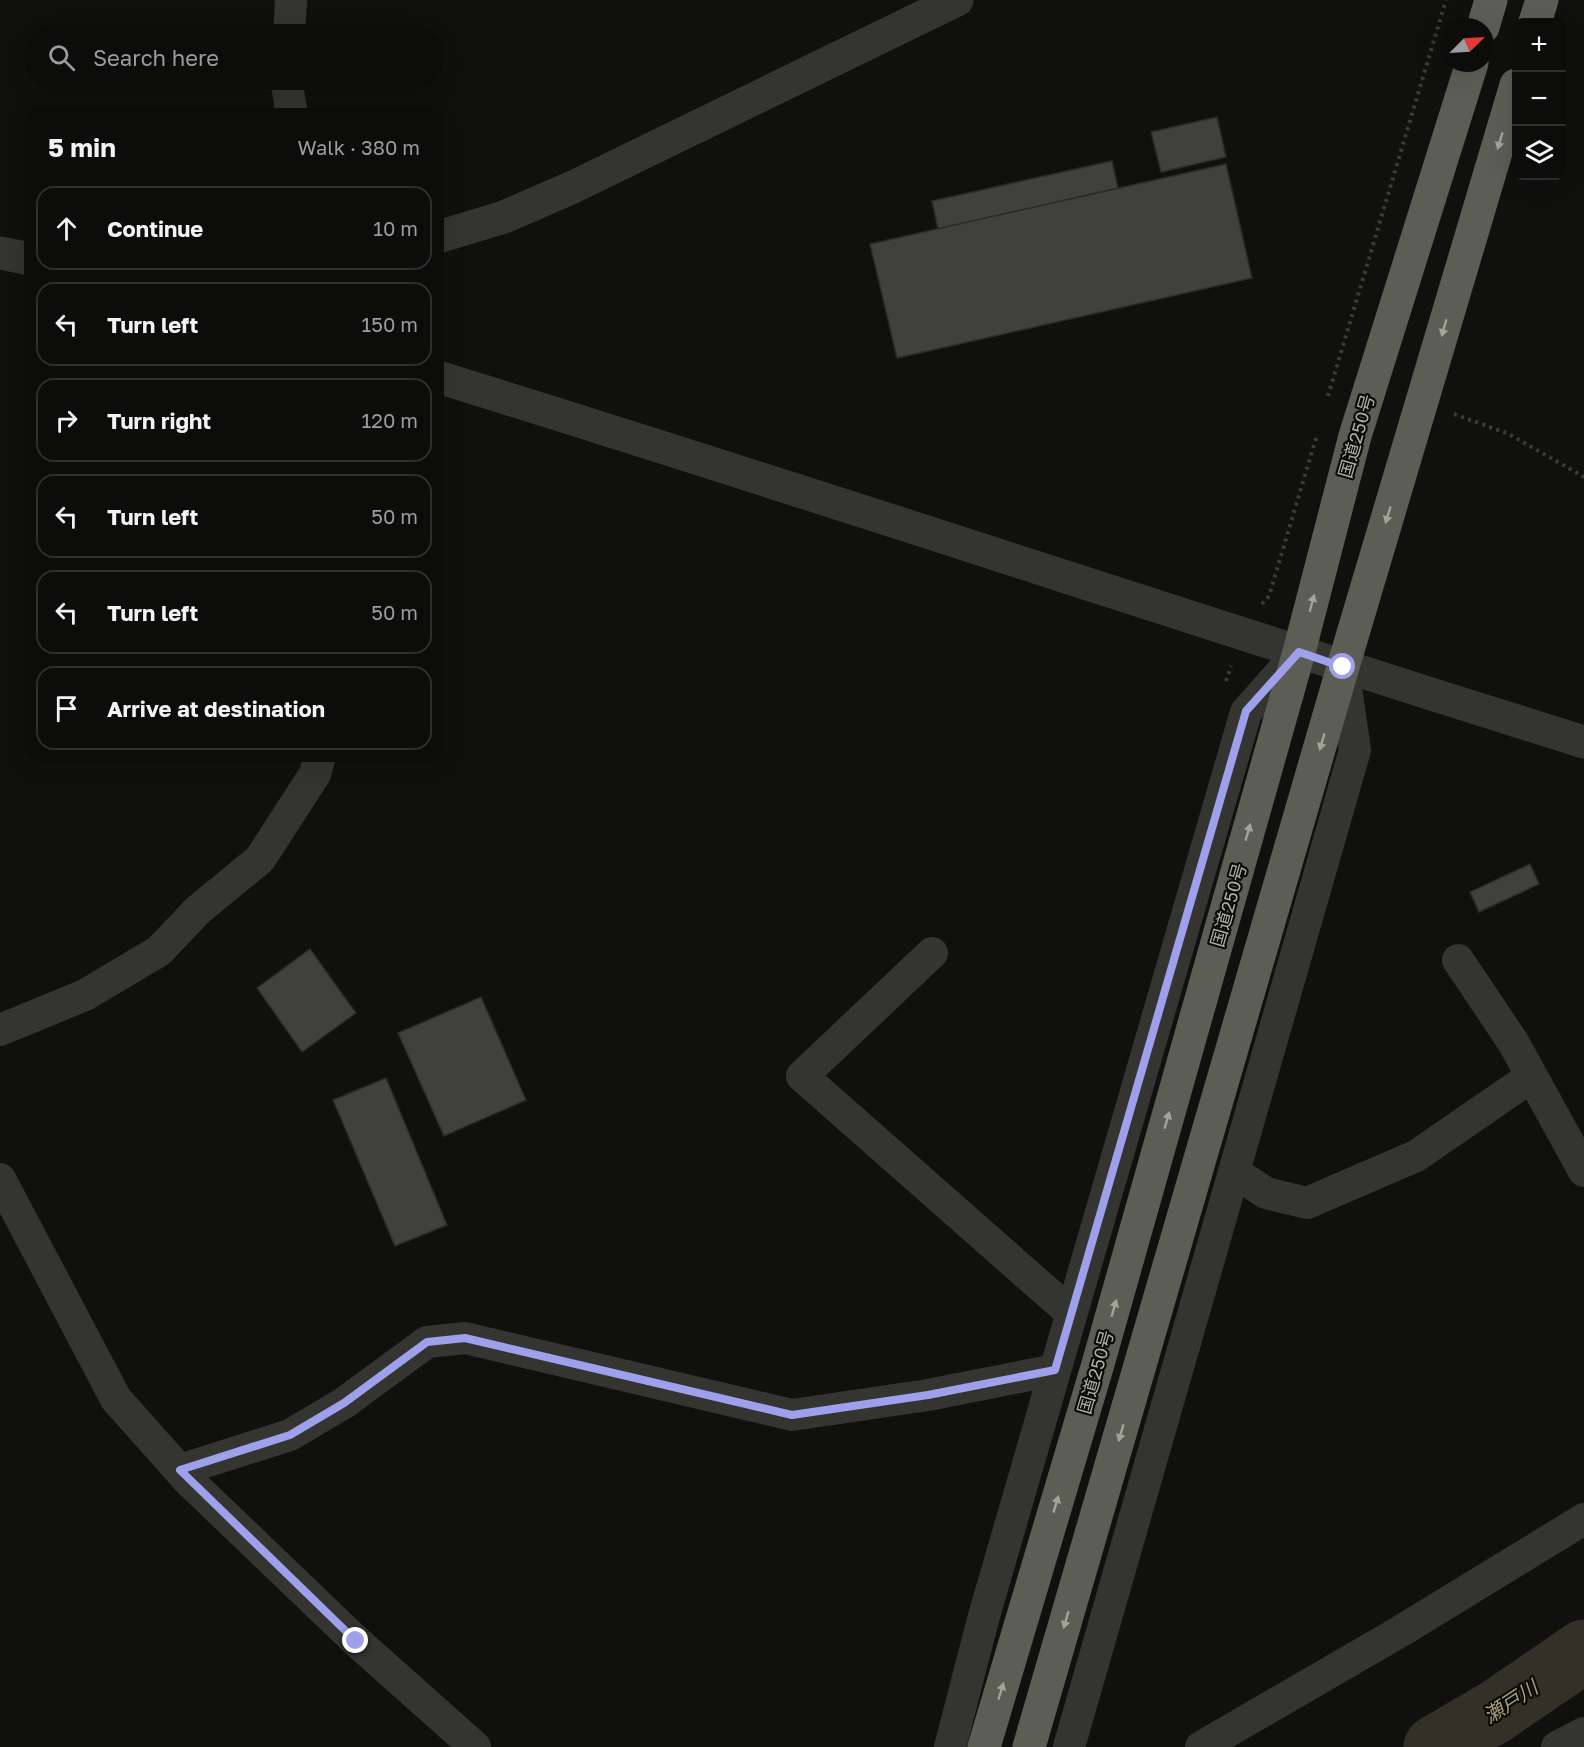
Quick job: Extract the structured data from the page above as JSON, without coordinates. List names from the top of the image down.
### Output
{
  "streets": {
    "highway": ["国道250号"]
  },
  "water": ["瀬戸川"],
  "north": "top right",
  "page": {
    "map_buttons": ["+", "−"],
    "search": "Search here",
    "heading": ["5 min", "Walk · 380 m"],
    "list": [
      ["Continue", "10 m"],
      ["Turn left", "150 m"],
      ["Turn right", "120 m"],
      ["Turn left", "50 m"],
      ["Turn left", "50 m"],
      "Arrive at destination"
    ]
  }
}
